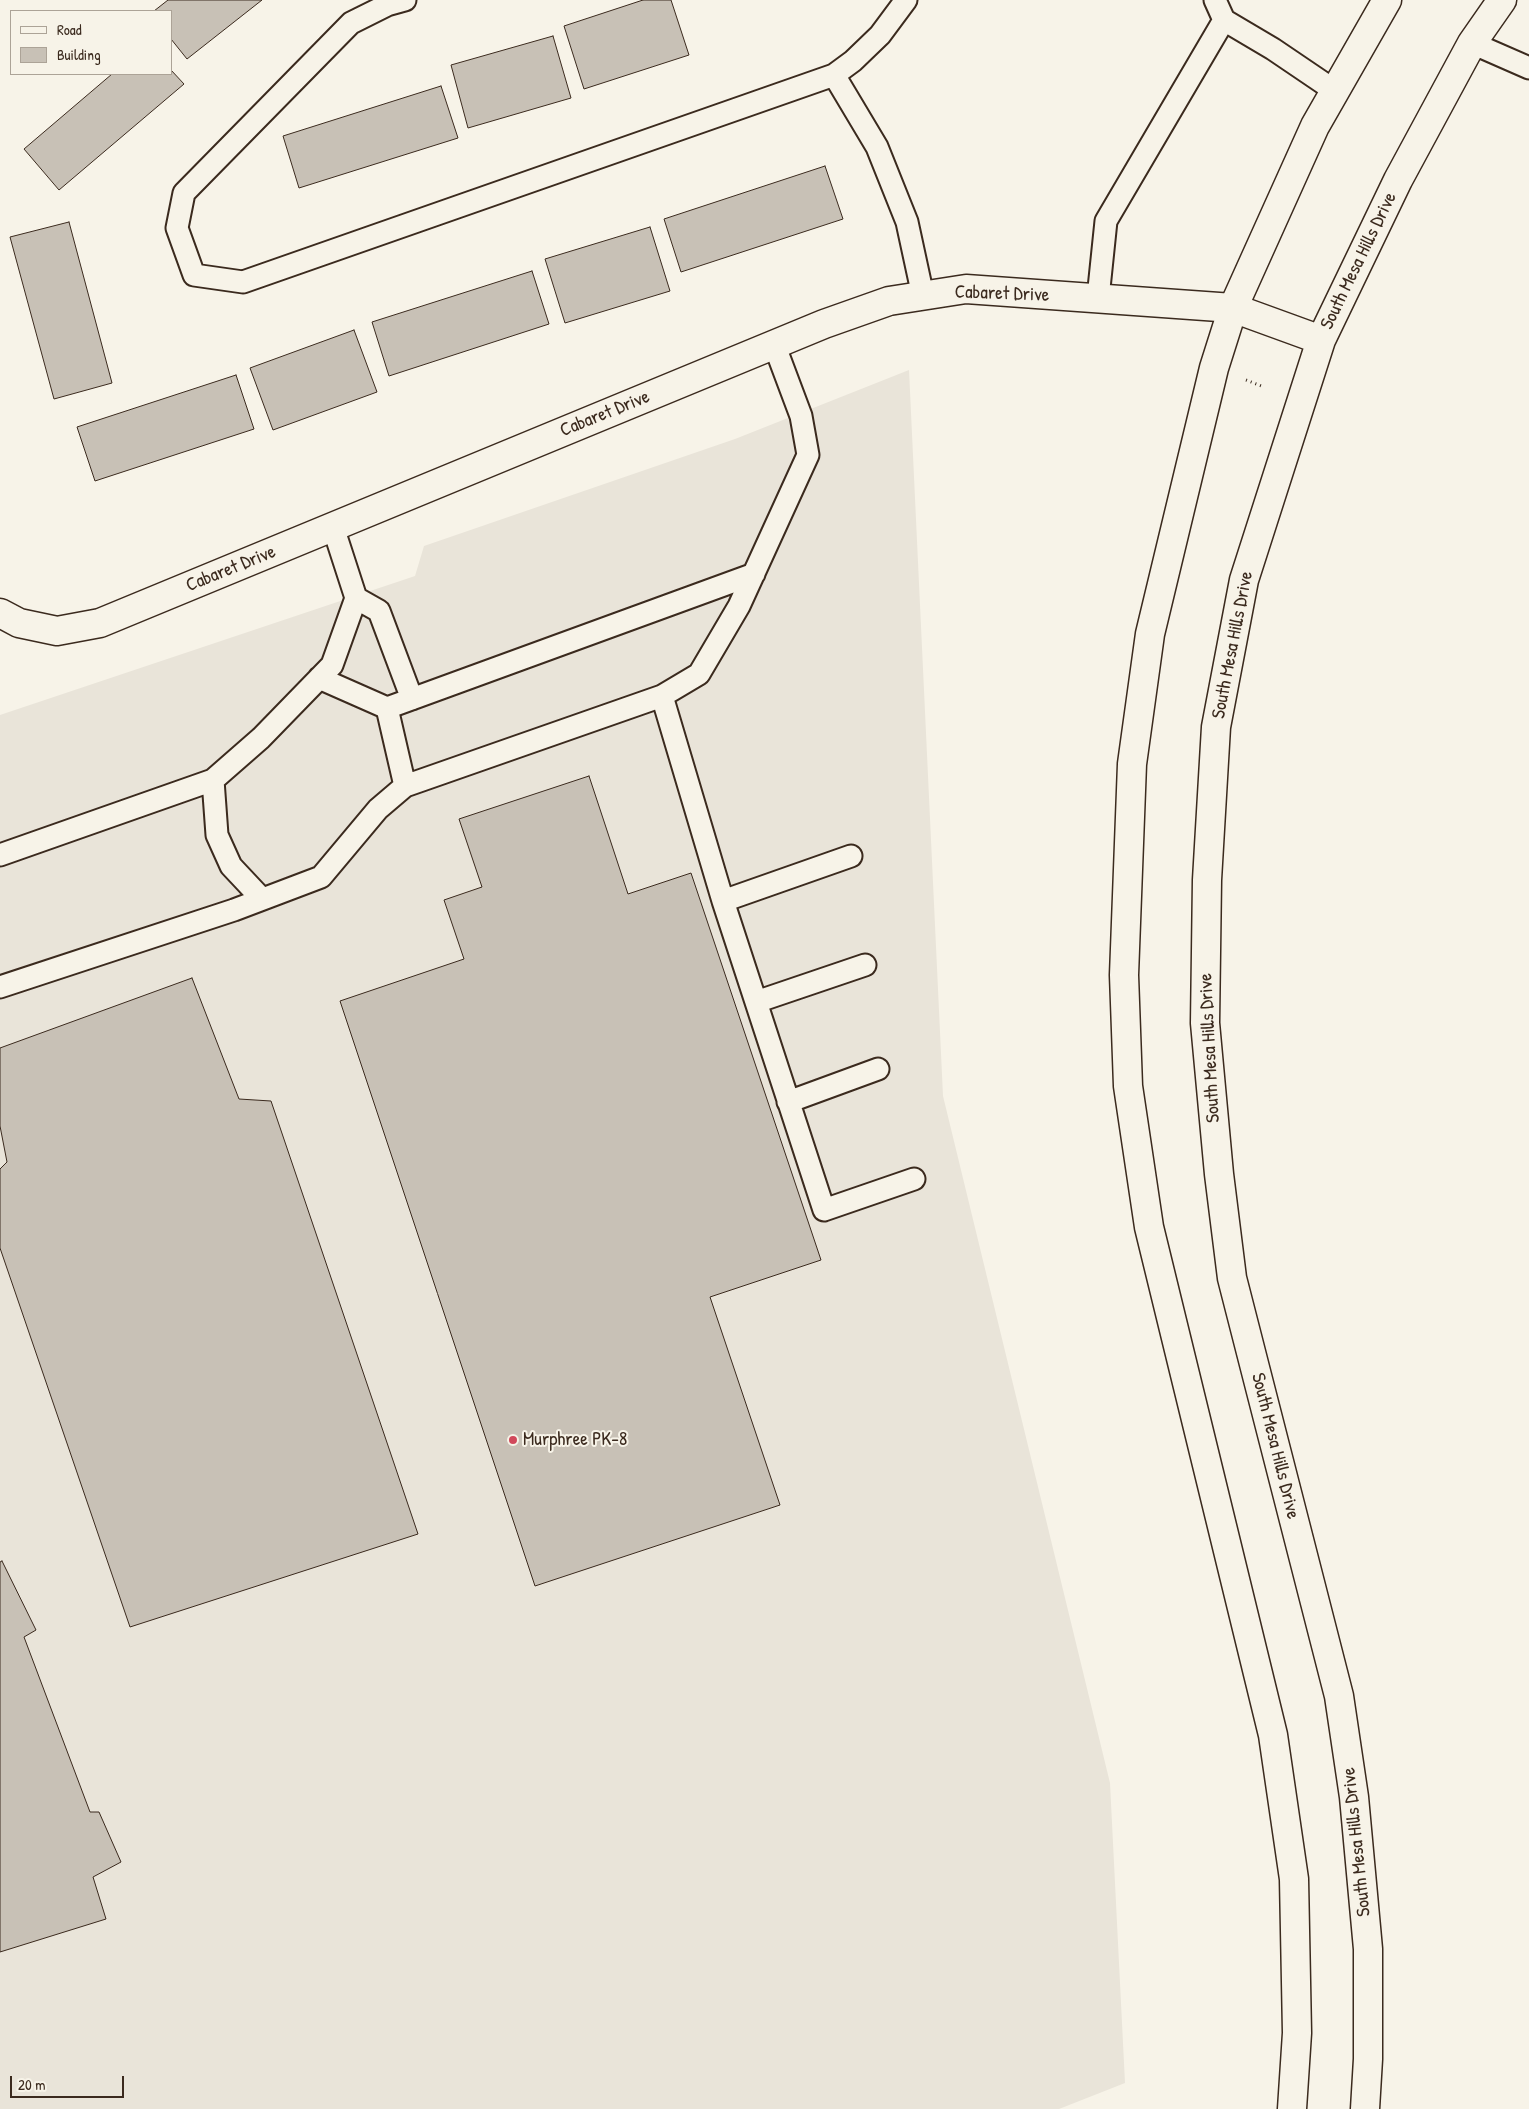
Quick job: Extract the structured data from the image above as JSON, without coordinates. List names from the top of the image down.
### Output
{
  "streets": {
    "street": ["South Mesa Hills Drive", "Cabaret Drive"]
  },
  "crossings": [
    ["South Mesa Hills Drive", "Cabaret Drive"]
  ],
  "places": ["Murphree PK-8"],
  "legend": ["Road", "Building"],
  "scale_bar": "20 m"
}
